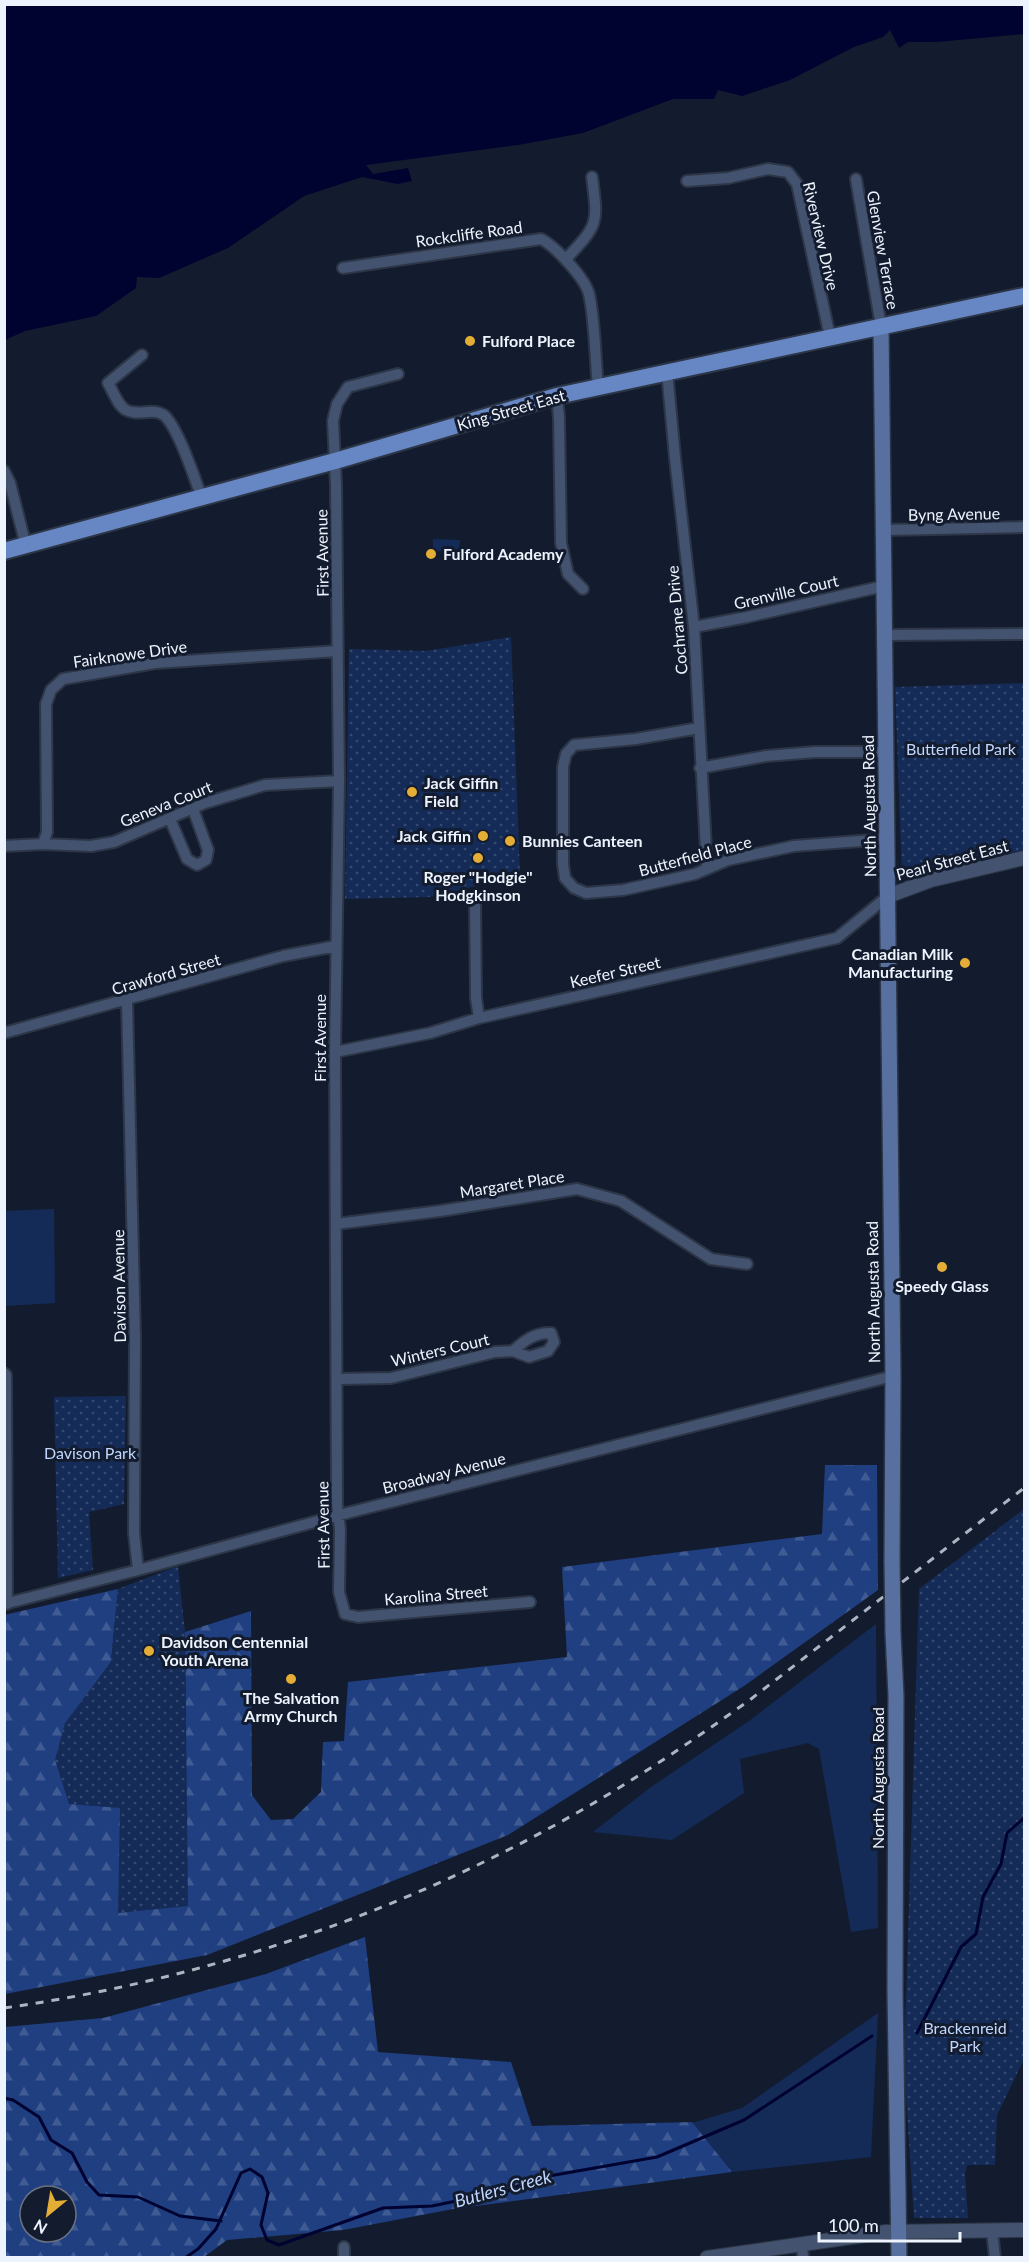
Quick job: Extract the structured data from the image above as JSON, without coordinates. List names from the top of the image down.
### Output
{
  "streets": {
    "main road": ["King Street East", "North Augusta Road"],
    "street": [
      "Rockcliffe Road",
      "Riverview Drive",
      "Glenview Terrace",
      "Byng Avenue",
      "First Avenue",
      "Grenville Court",
      "Cochrane Drive",
      "Fairknowe Drive",
      "Geneva Court",
      "Butterfield Place",
      "Pearl Street East",
      "Keefer Street",
      "Crawford Street",
      "Margaret Place",
      "Davison Avenue",
      "Winters Court",
      "Broadway Avenue",
      "Karolina Street"
    ]
  },
  "crossings": [
    ["Rockcliffe Road", "King Street East"],
    ["Riverview Drive", "King Street East"],
    ["Glenview Terrace", "King Street East"],
    ["Glenview Terrace", "North Augusta Road"],
    ["King Street East", "First Avenue"],
    ["King Street East", "Cochrane Drive"],
    ["King Street East", "North Augusta Road"],
    ["Byng Avenue", "North Augusta Road"],
    ["First Avenue", "Fairknowe Drive"],
    ["First Avenue", "Geneva Court"],
    ["First Avenue", "Keefer Street"],
    ["First Avenue", "Crawford Street"],
    ["First Avenue", "Margaret Place"],
    ["First Avenue", "Winters Court"],
    ["First Avenue", "Broadway Avenue"],
    ["First Avenue", "Karolina Street"],
    ["Grenville Court", "Cochrane Drive"],
    ["Grenville Court", "North Augusta Road"],
    ["Cochrane Drive", "Butterfield Place"],
    ["Fairknowe Drive", "Geneva Court"],
    ["North Augusta Road", "Butterfield Place"],
    ["North Augusta Road", "Pearl Street East"],
    ["North Augusta Road", "Keefer Street"],
    ["North Augusta Road", "Broadway Avenue"],
    ["Pearl Street East", "Keefer Street"],
    ["Crawford Street", "Davison Avenue"],
    ["Davison Avenue", "Broadway Avenue"]
  ],
  "water": ["Butlers Creek"],
  "parks": ["Butterfield Park", "Davison Park", "Brackenreid Park"],
  "places": [
    "Fulford Place",
    "Fulford Academy",
    "Jack Giffin Field",
    "Jack Giffin",
    "Bunnies Canteen",
    "Roger \"Hodgie\" Hodgkinson",
    "Canadian Milk Manufacturing",
    "Speedy Glass",
    "Davidson Centennial Youth Arena",
    "The Salvation Army Church"
  ],
  "scale_bar": "100 m",
  "north": "bottom left"
}
